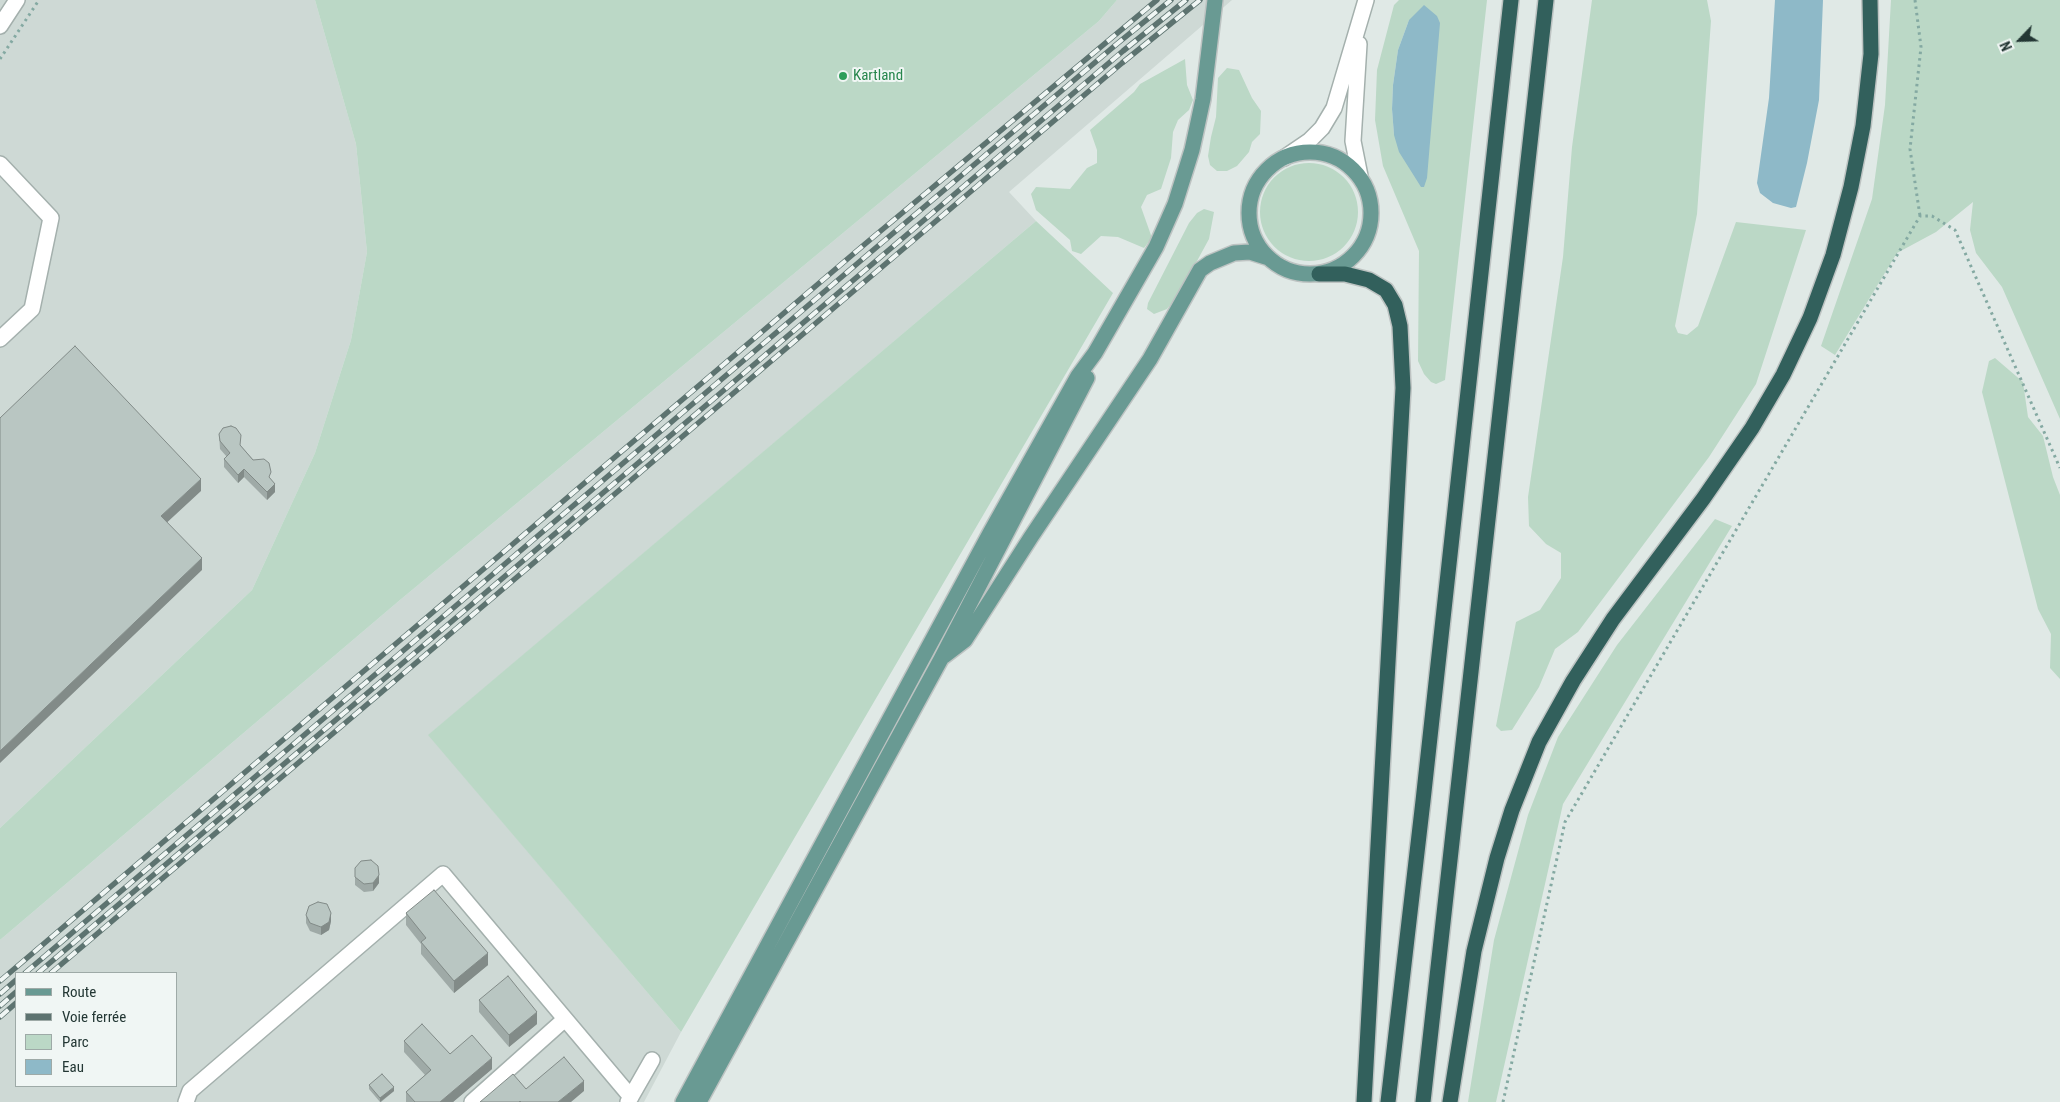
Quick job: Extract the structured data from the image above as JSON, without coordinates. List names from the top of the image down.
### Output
{
  "places": ["Kartland"],
  "legend": [
    "Route",
    "Voie ferrée",
    "Parc",
    "Eau"
  ],
  "north": "bottom left"
}
